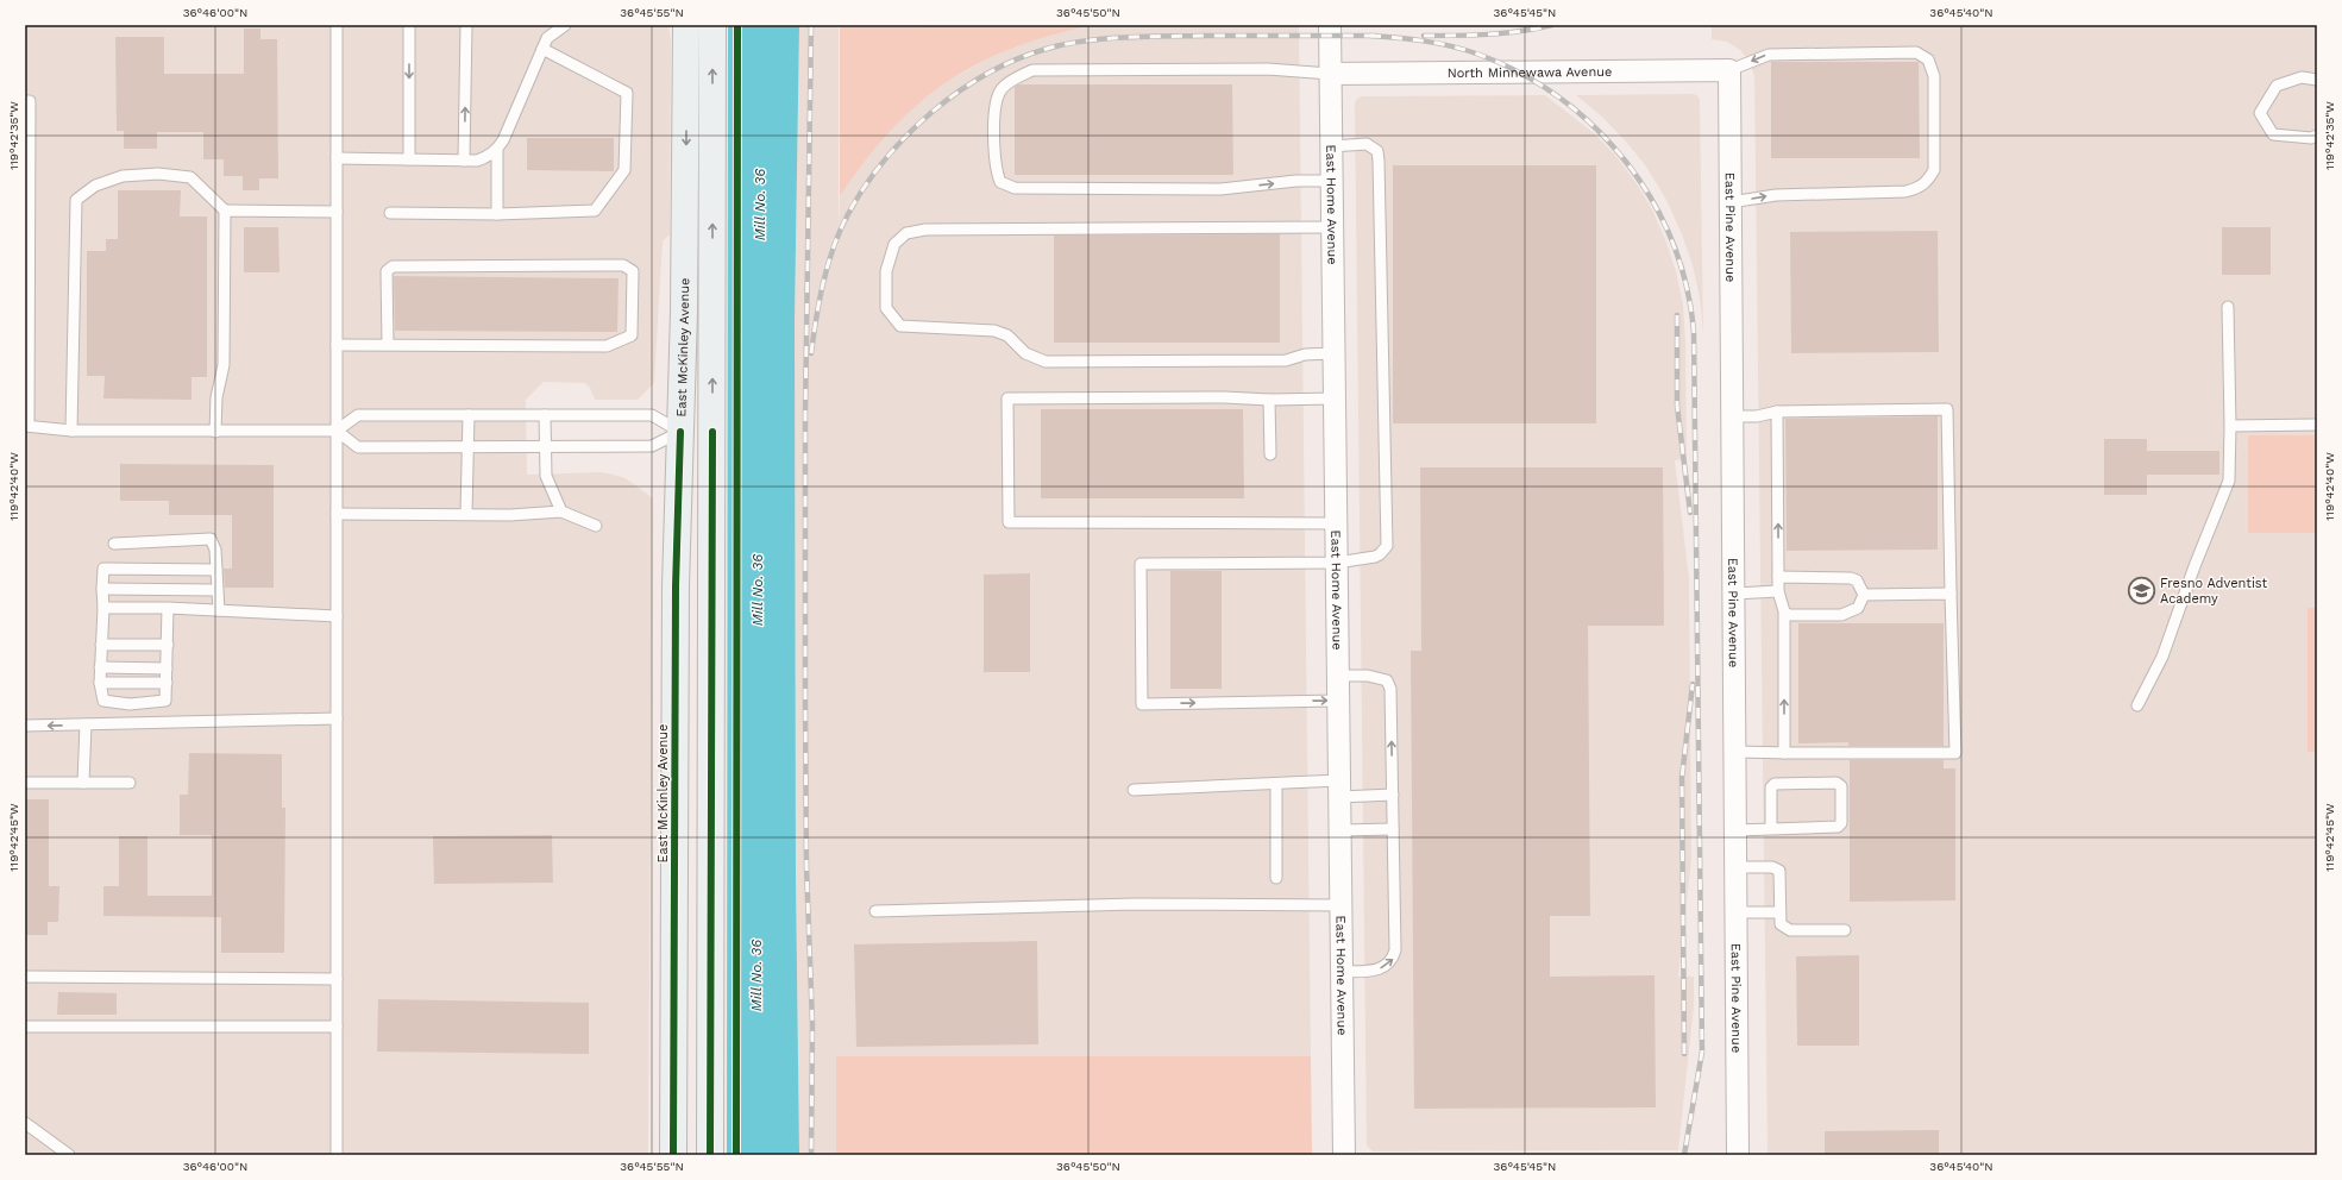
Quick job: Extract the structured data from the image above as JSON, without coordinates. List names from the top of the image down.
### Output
{
  "streets": {
    "main road": ["East McKinley Avenue"],
    "street": ["North Minnewawa Avenue", "East Home Avenue", "East Pine Avenue"]
  },
  "crossings": [
    ["North Minnewawa Avenue", "East Home Avenue"],
    ["North Minnewawa Avenue", "East Pine Avenue"]
  ],
  "water": ["Mill No. 36"],
  "places": {
    "school or university": ["Fresno Adventist Academy"]
  },
  "coordinates": [
    "36°46'00\"N",
    "36°45'55\"N",
    "36°45'50\"N",
    "36°45'45\"N",
    "36°45'40\"N",
    "119°42'35\"W",
    "119°42'40\"W",
    "119°42'45\"W"
  ]
}
